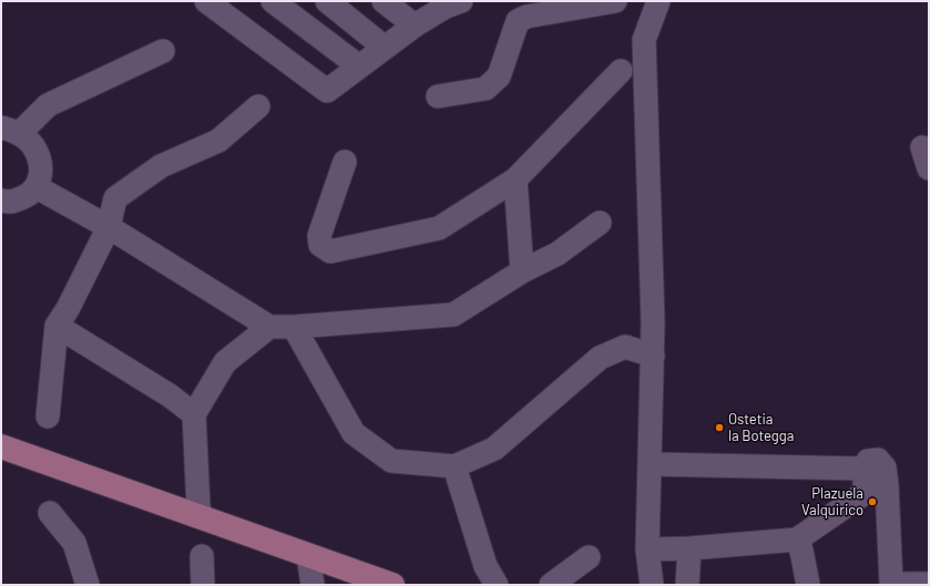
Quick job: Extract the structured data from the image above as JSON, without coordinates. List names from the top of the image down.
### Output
{
  "places": ["Ostetia la Botegga", "Plazuela Valquirico"]
}
